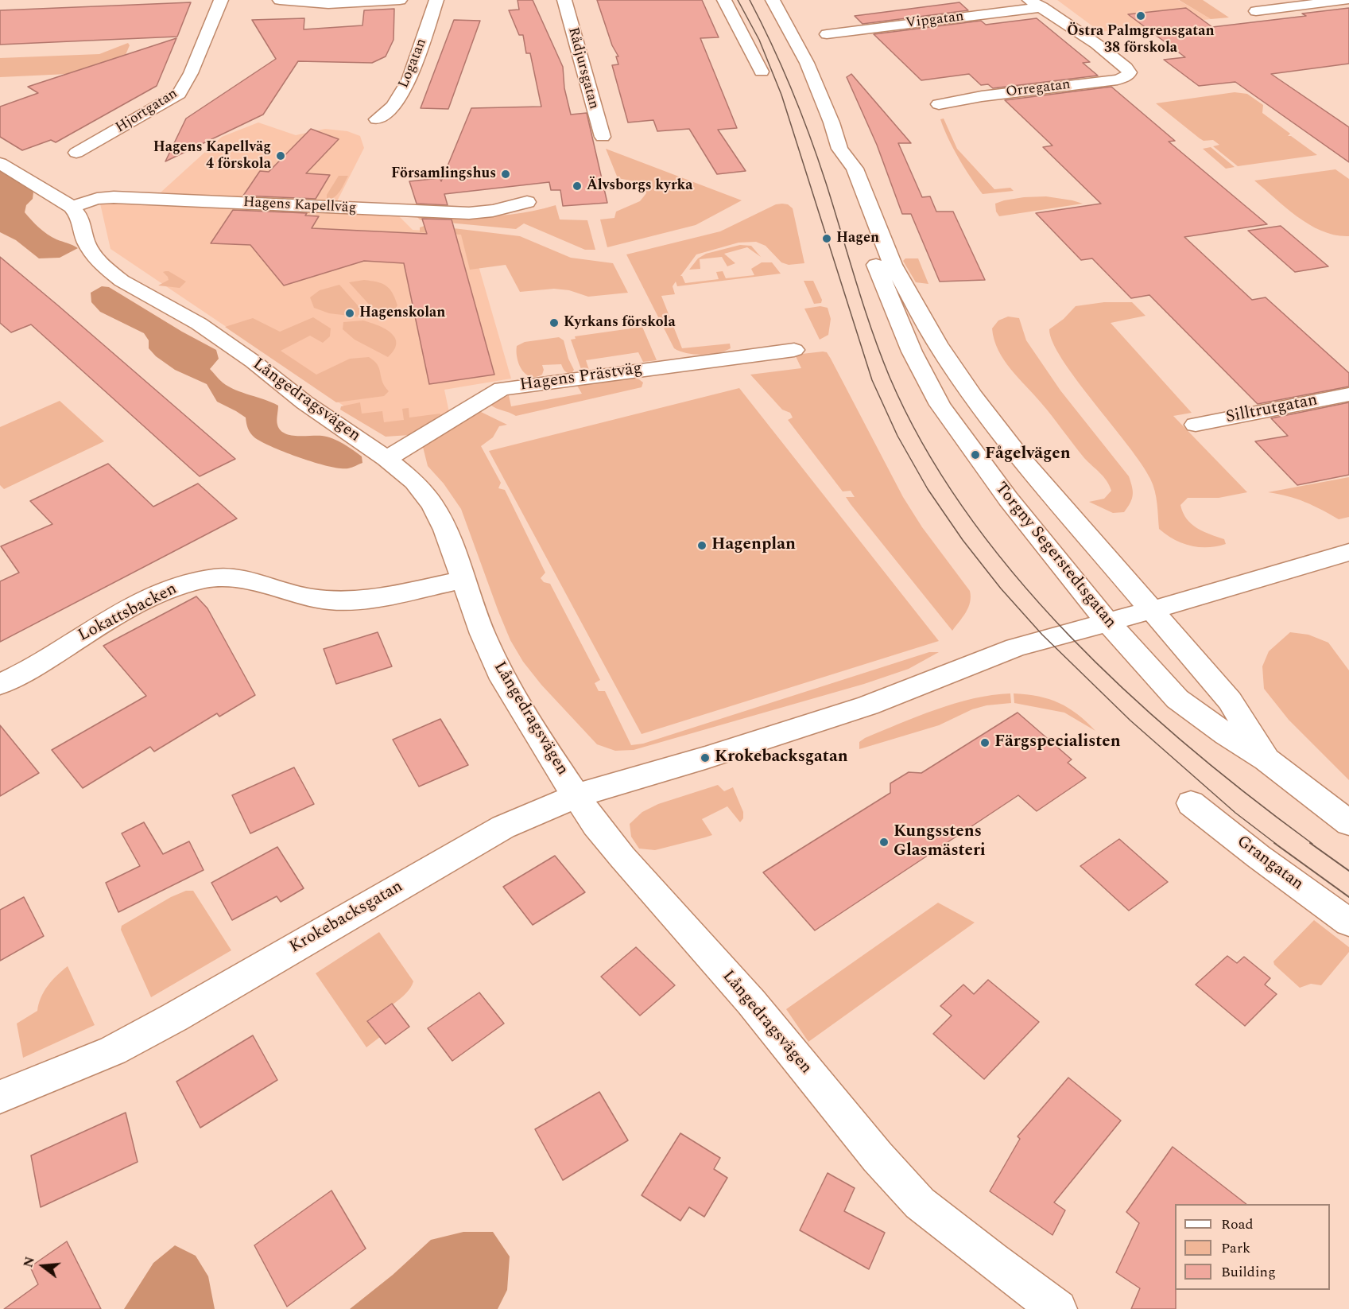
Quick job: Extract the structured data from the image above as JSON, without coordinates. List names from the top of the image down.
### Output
{
  "streets": {
    "street": [
      "Vipgatan",
      "Logatan",
      "Rådjursgatan",
      "Orregatan",
      "Hjortgatan",
      "Hagens Kapellväg",
      "Hagens Prästväg",
      "Långedragsvägen",
      "Silltrutgatan",
      "Torgny Segerstedtsgatan",
      "Lokattsbacken",
      "Grangatan",
      "Krokebacksgatan"
    ]
  },
  "crossings": [
    ["Vipgatan", "Orregatan"],
    ["Hagens Kapellväg", "Långedragsvägen"],
    ["Hagens Prästväg", "Långedragsvägen"],
    ["Långedragsvägen", "Lokattsbacken"],
    ["Långedragsvägen", "Krokebacksgatan"],
    ["Torgny Segerstedtsgatan", "Krokebacksgatan"]
  ],
  "places": [
    "Östra Palmgrensgatan 38 förskola",
    "Hagens Kapellväg 4 förskola",
    "Församlingshus",
    "Älvsborgs kyrka",
    "Hagen",
    "Hagenskolan",
    "Kyrkans förskola",
    "Fågelvägen",
    "Hagenplan",
    "Färgspecialisten",
    "Krokebacksgatan",
    "Kungsstens Glasmästeri"
  ],
  "legend": ["Road", "Park", "Building"],
  "north": "left"
}
